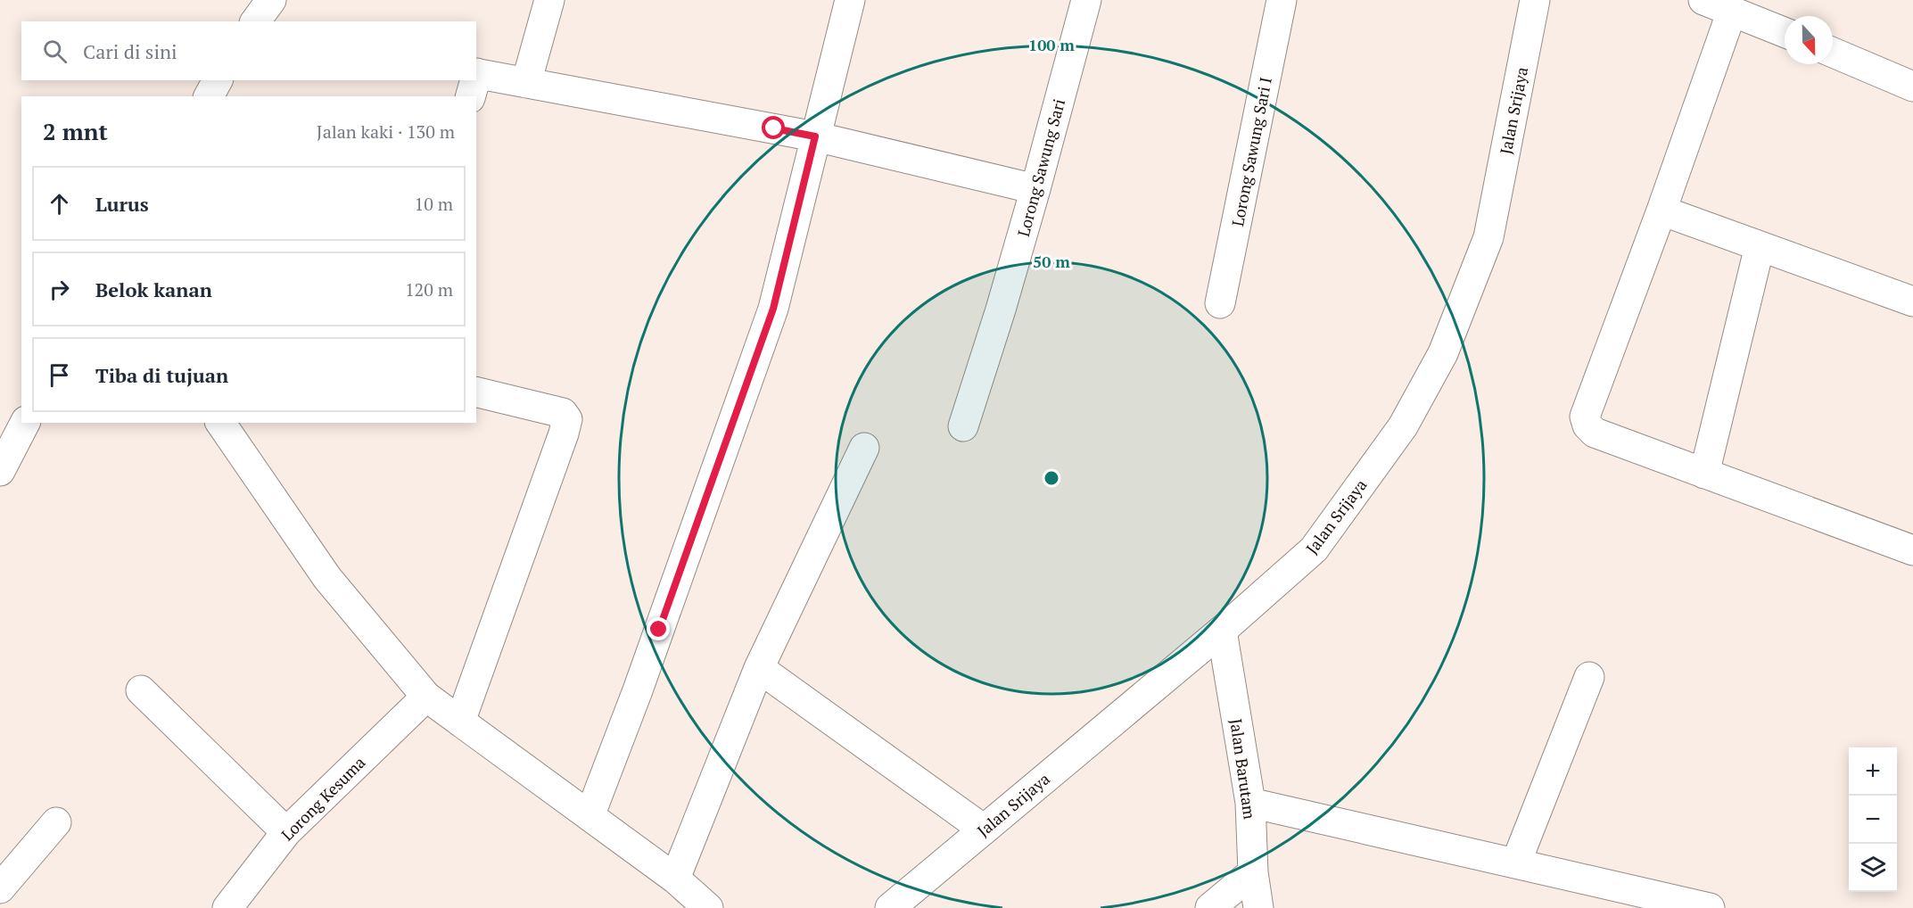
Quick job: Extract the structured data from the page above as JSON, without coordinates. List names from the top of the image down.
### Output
{
  "streets": {
    "street": [
      "Jalan Srijaya",
      "Lorong Sawung Sari I",
      "Lorong Sawung Sari",
      "Jalan Barutam",
      "Lorong Kesuma"
    ]
  },
  "crossings": [
    ["Jalan Srijaya", "Jalan Barutam"]
  ],
  "north": "bottom",
  "page": {
    "search": "Cari di sini",
    "heading": ["2 mnt", "Jalan kaki · 130 m"],
    "list": [
      ["Lurus", "10 m"],
      ["Belok kanan", "120 m"],
      "Tiba di tujuan"
    ],
    "map_buttons": ["+", "−"]
  },
  "rings": ["100 m", "50 m"]
}
